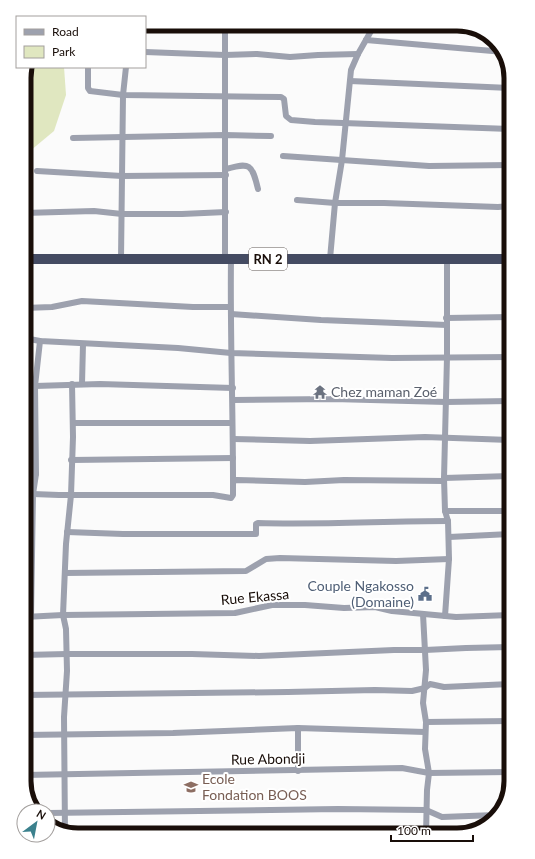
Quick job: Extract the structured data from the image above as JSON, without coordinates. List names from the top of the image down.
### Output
{
  "streets": {
    "highway": ["RN 2"],
    "street": ["Rue Ekassa", "Rue Abondji"]
  },
  "places": {
    "temple": ["Chez maman Zoé"],
    "public building": ["Couple Ngakosso (Domaine)"],
    "school or university": ["Ecole Fondation BOOS"]
  },
  "legend": ["Road", "Park"],
  "scale_bar": "100 m",
  "north": "top right"
}
